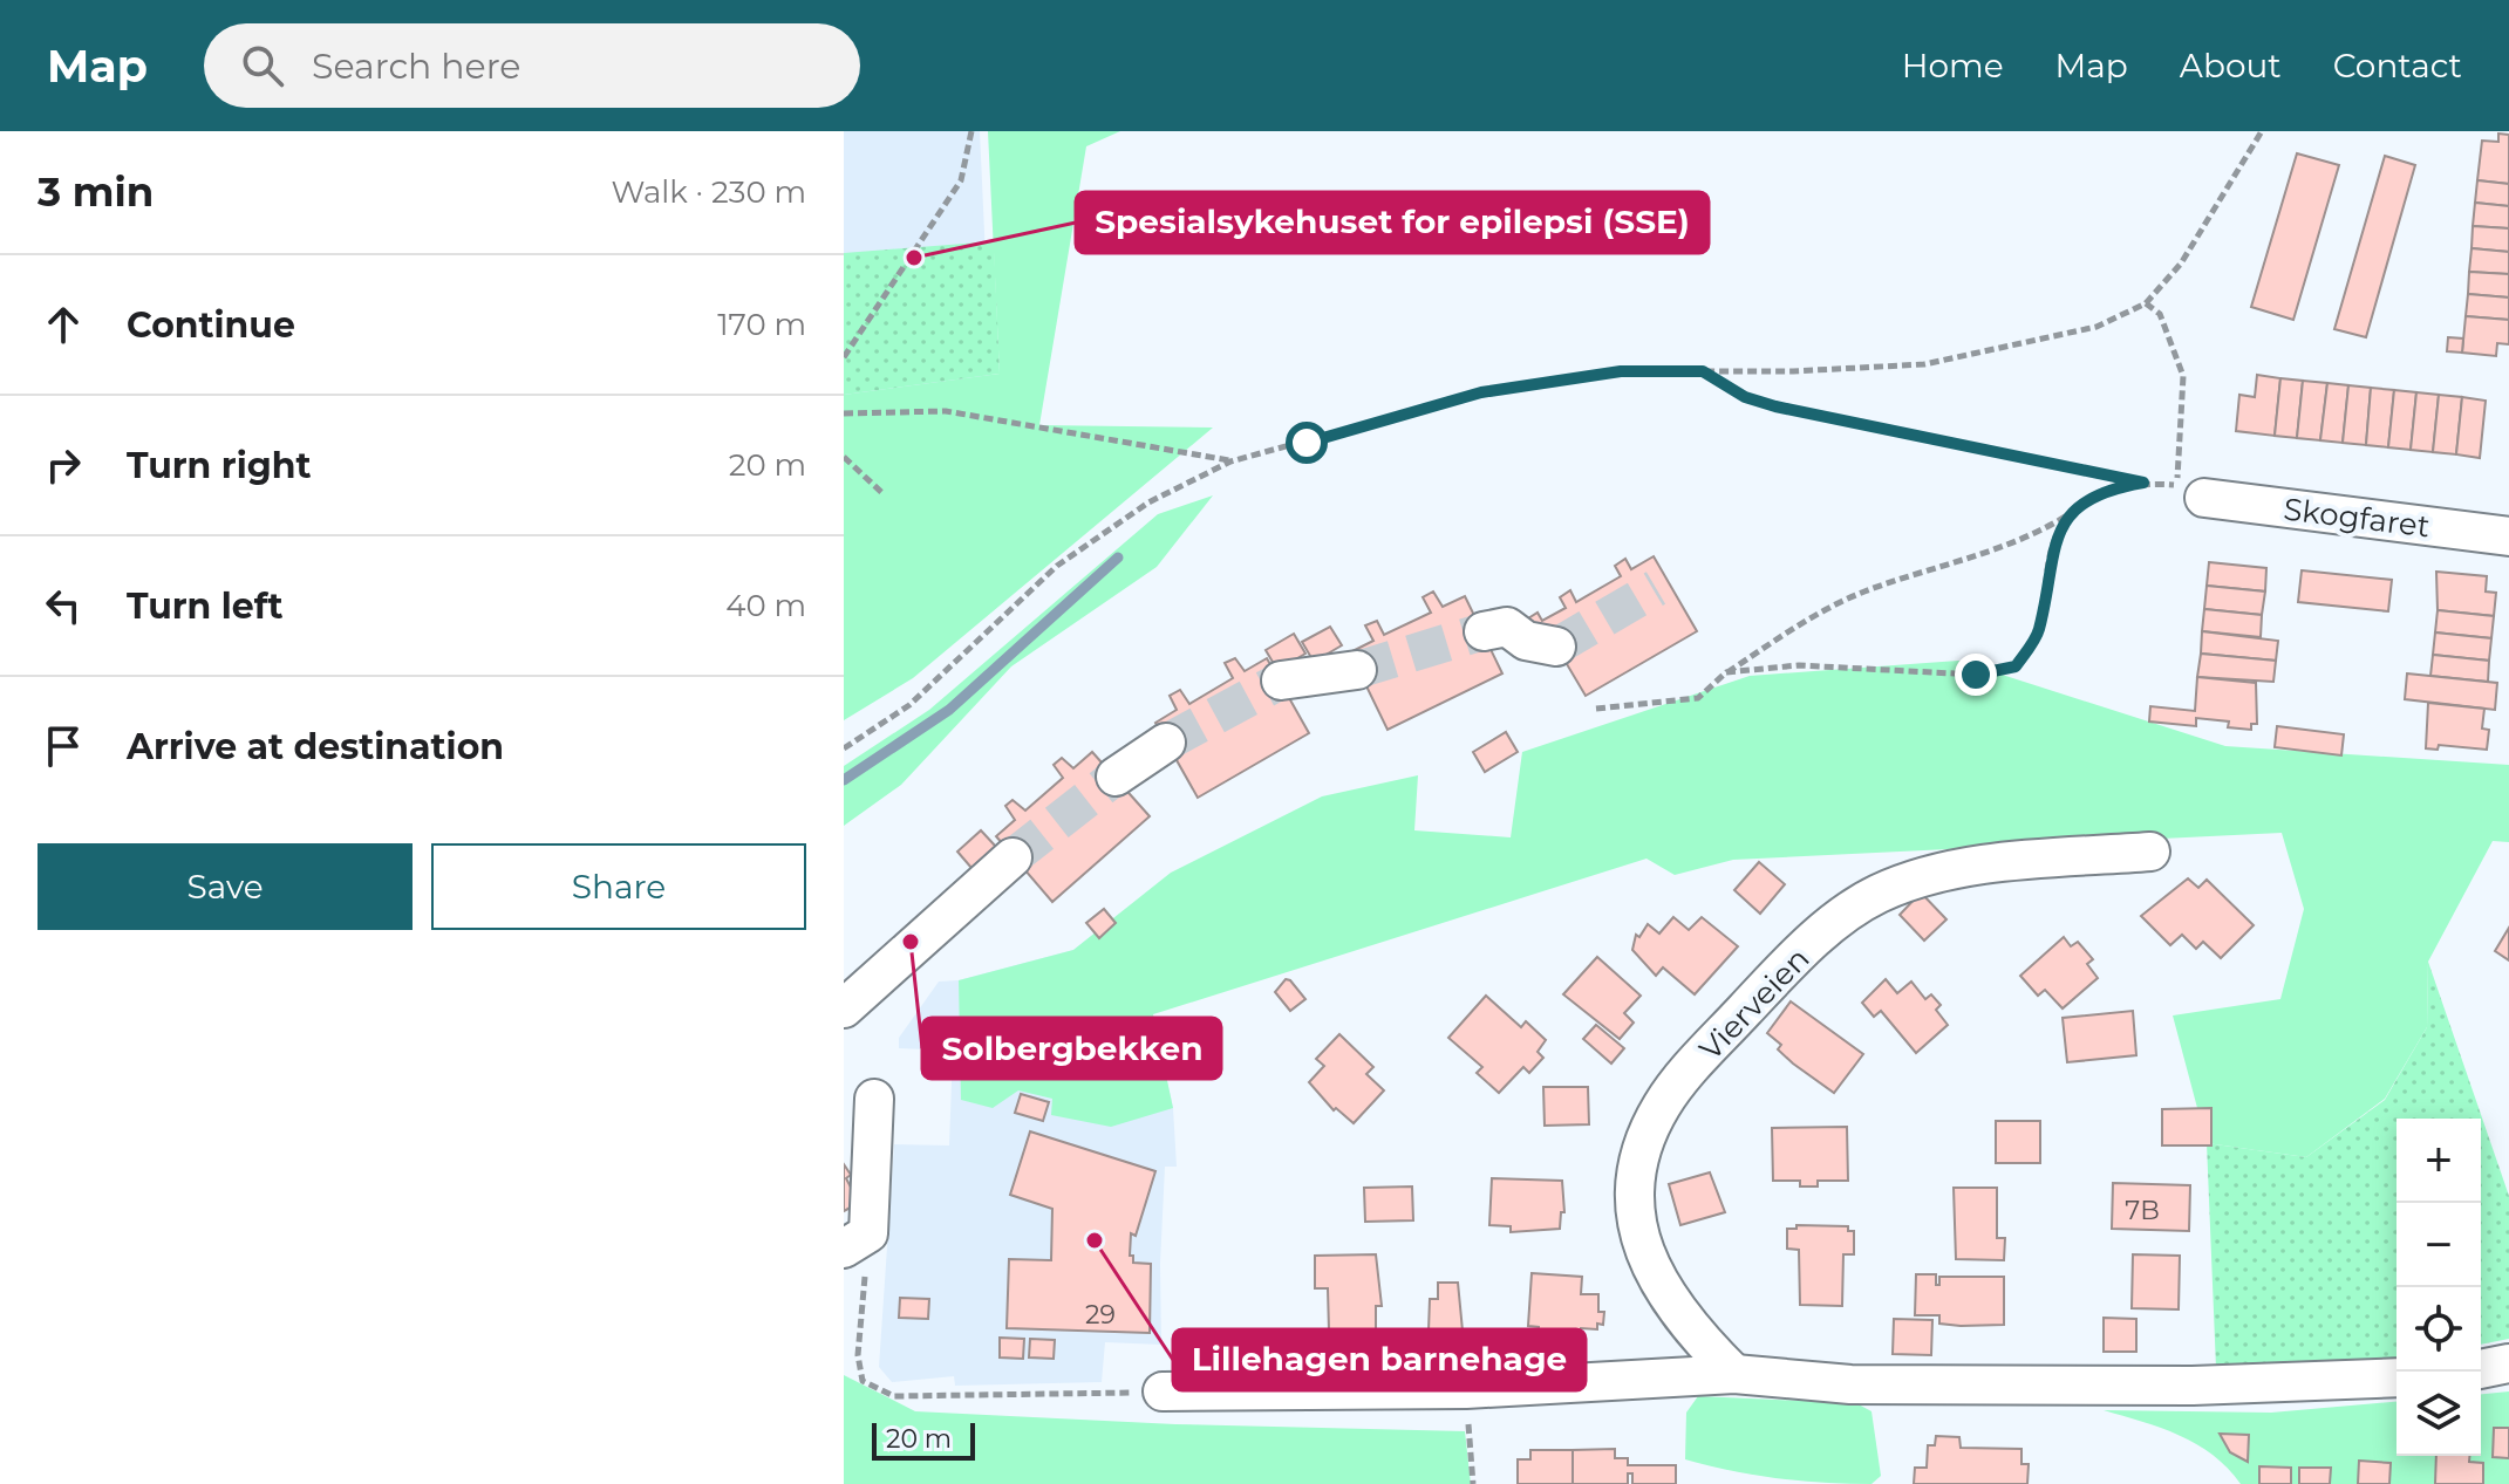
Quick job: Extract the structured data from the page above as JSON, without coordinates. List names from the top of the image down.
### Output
{
  "streets": {
    "street": ["Skogfaret", "Vierveien"]
  },
  "places": ["Spesialsykehuset for epilepsi (SSE)", "Solbergbekken", "Lillehagen barnehage"],
  "house_numbers": ["7B", "29"],
  "scale_bar": "20 m",
  "page": {
    "header": "Map",
    "search": "Search here",
    "nav": [
      "Home",
      "Map",
      "About",
      "Contact"
    ],
    "heading": ["3 min", "Walk · 230 m"],
    "list": [
      ["Continue", "170 m"],
      ["Turn right", "20 m"],
      ["Turn left", "40 m"],
      "Arrive at destination"
    ],
    "buttons": ["Save", "Share"],
    "map_buttons": ["+", "−"],
    "scale": "20 m"
  }
}
